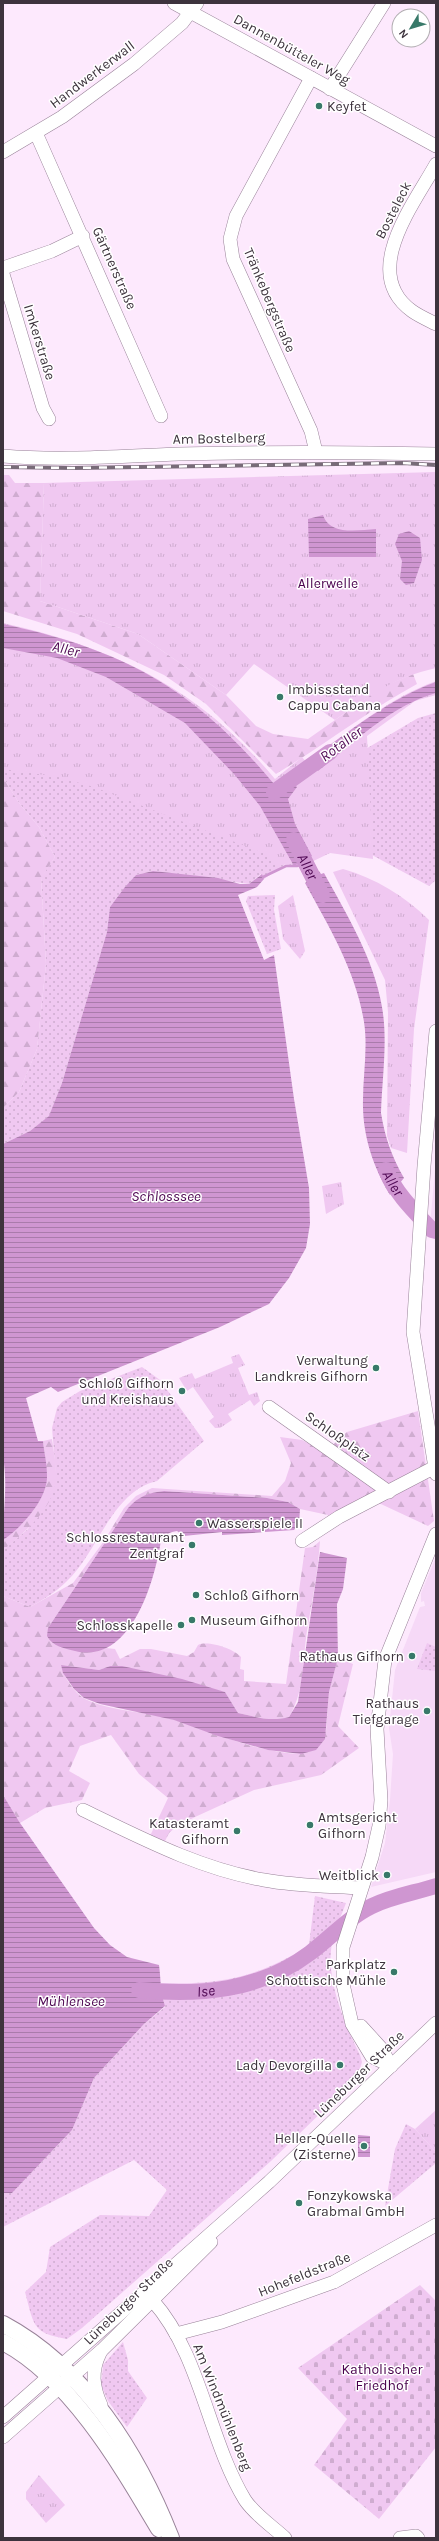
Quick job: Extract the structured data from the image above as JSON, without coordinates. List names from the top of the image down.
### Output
{
  "streets": {
    "street": [
      "Dannenbütteler Weg",
      "Handwerkerwall",
      "Bosteleck",
      "Gärtnerstraße",
      "Tränkebergstraße",
      "Imkerstraße",
      "Am Bostelberg",
      "Schloßplatz",
      "Lüneburger Straße",
      "Hohefeldstraße",
      "Am Windmühlenberg"
    ]
  },
  "crossings": [
    ["Dannenbütteler Weg", "Handwerkerwall"],
    ["Dannenbütteler Weg", "Tränkebergstraße"],
    ["Handwerkerwall", "Gärtnerstraße"],
    ["Tränkebergstraße", "Am Bostelberg"],
    ["Lüneburger Straße", "Am Windmühlenberg"],
    ["Hohefeldstraße", "Am Windmühlenberg"]
  ],
  "water": [
    "Aller",
    "Rotaller",
    "Schlosssee",
    "Ise",
    "Mühlensee"
  ],
  "parks": ["Allerwelle", "Katholischer Friedhof"],
  "places": [
    "Keyfet",
    "Imbissstand Cappu Cabana",
    "Verwaltung Landkreis Gifhorn",
    "Schloß Gifhorn und Kreishaus",
    "Wasserspiele II",
    "Schlossrestaurant Zentgraf",
    "Schloß Gifhorn",
    "Museum Gifhorn",
    "Schlosskapelle",
    "Rathaus Gifhorn",
    "Rathaus Tiefgarage",
    "Amtsgericht Gifhorn",
    "Katasteramt Gifhorn",
    "Weitblick",
    "Parkplatz Schottische Mühle",
    "Lady Devorgilla",
    "Heller-Quelle (Zisterne)",
    "Fonzykowska Grabmal GmbH"
  ],
  "north": "bottom left"
}
